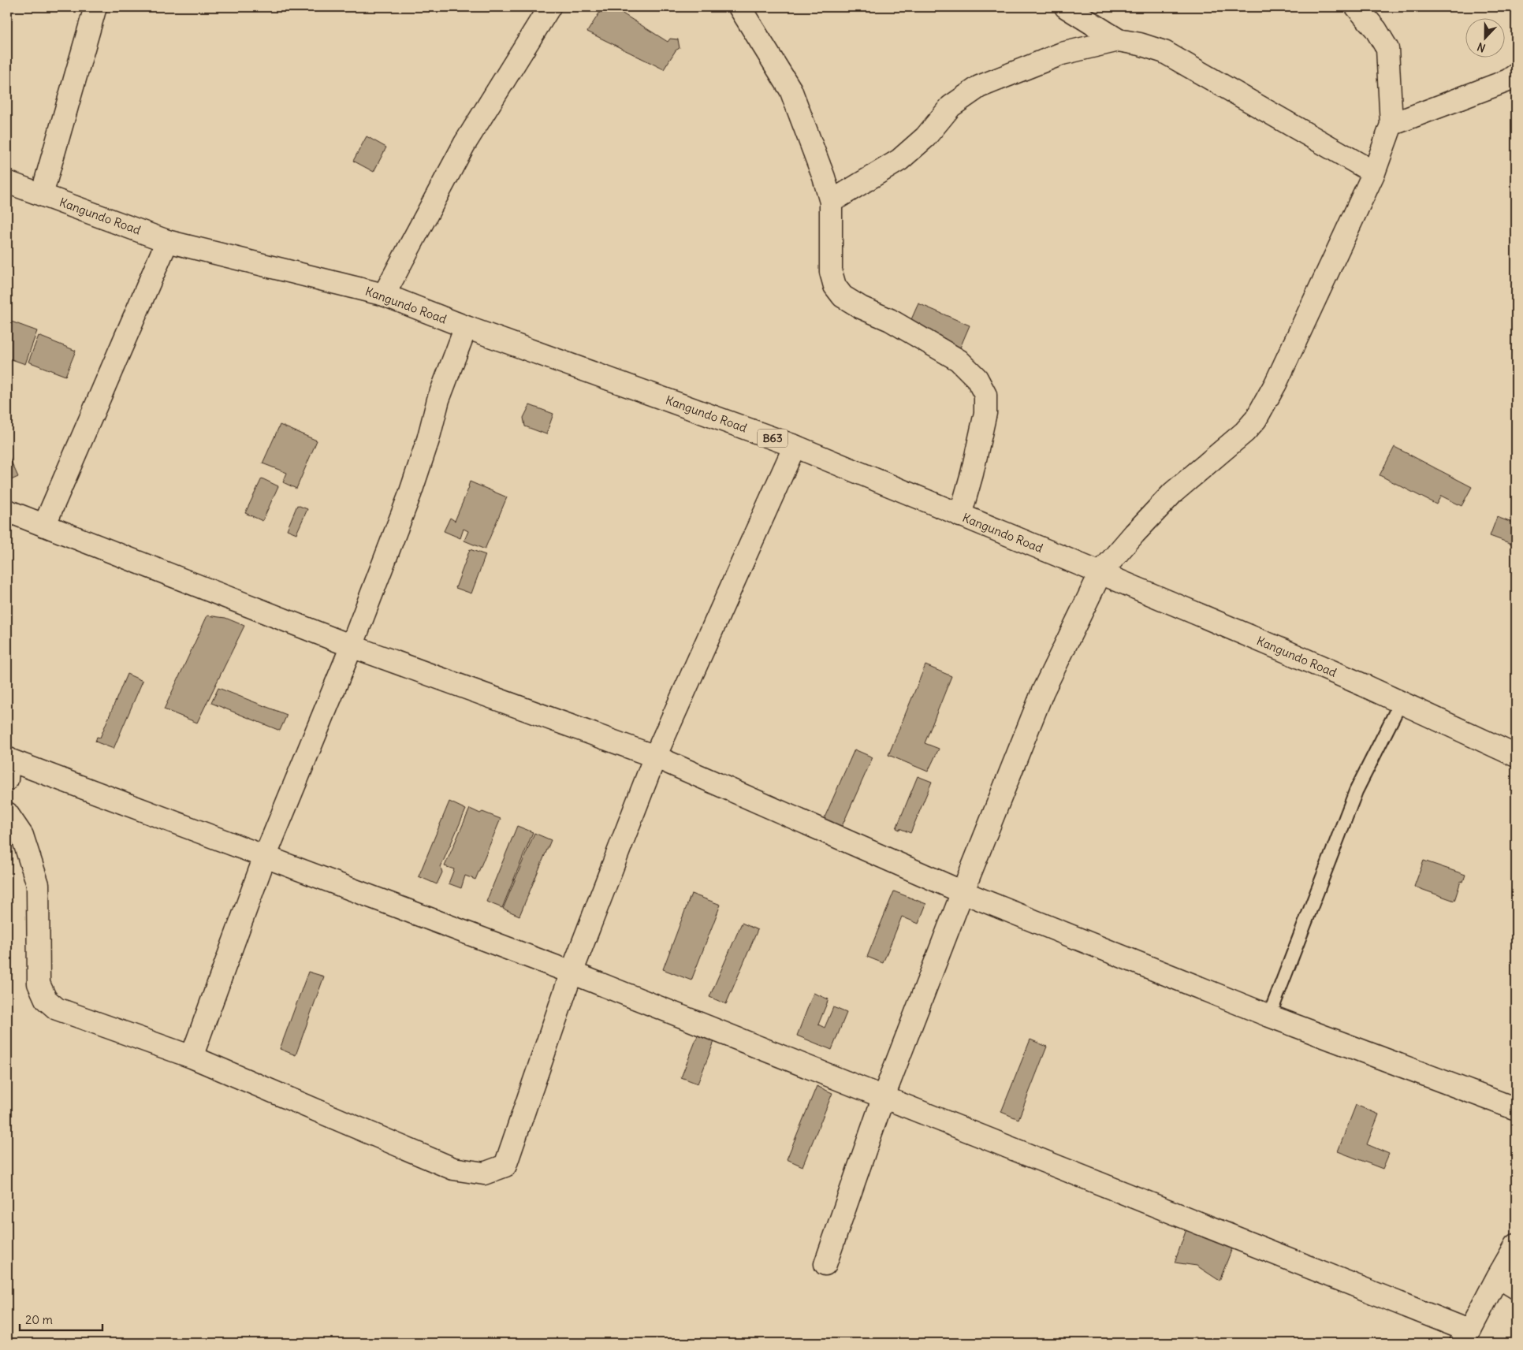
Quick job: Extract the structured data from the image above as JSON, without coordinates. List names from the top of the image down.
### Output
{
  "streets": {
    "main road": ["Kangundo Road", "B63"]
  },
  "scale_bar": "20 m",
  "north": "bottom"
}
